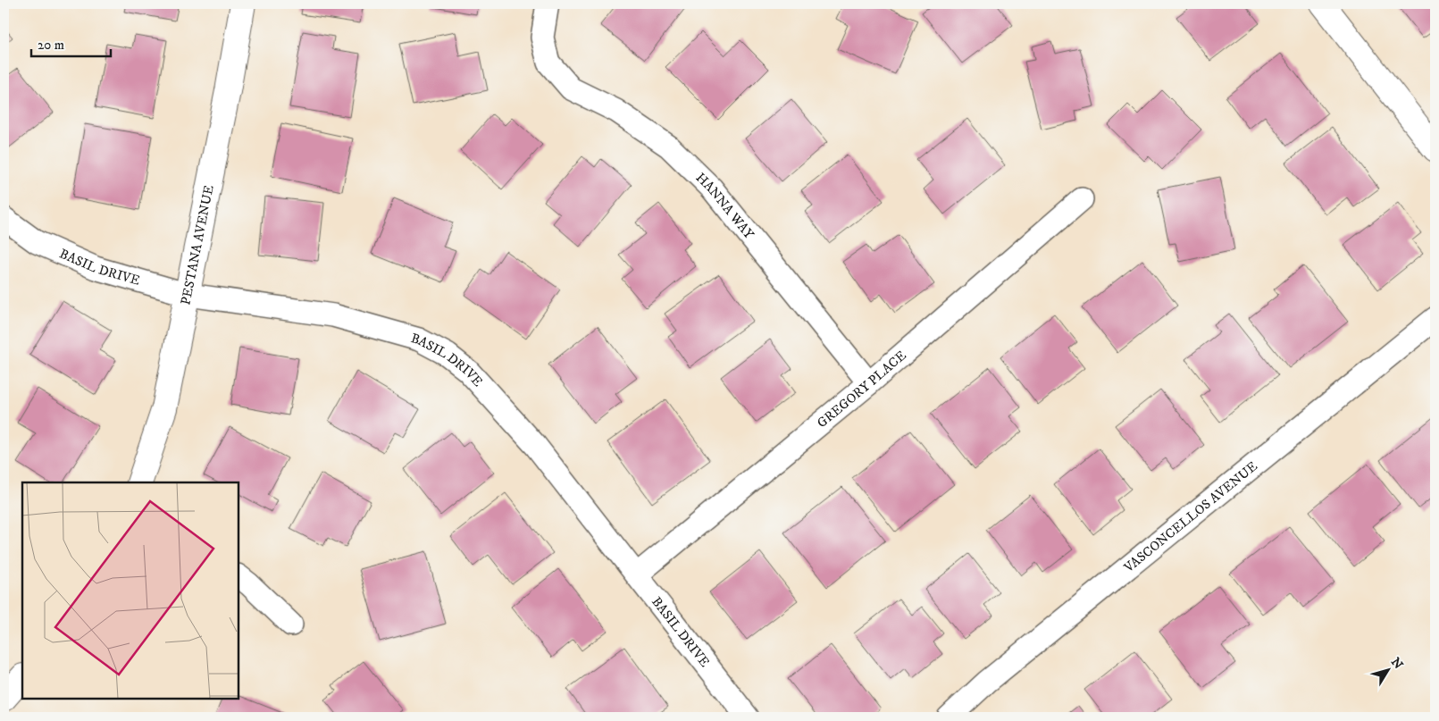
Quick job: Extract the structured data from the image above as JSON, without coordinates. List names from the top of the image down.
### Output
{
  "streets": {
    "street": [
      "HANNA WAY",
      "PESTANA AVENUE",
      "BASIL DRIVE",
      "GREGORY PLACE",
      "VASCONCELLOS AVENUE"
    ]
  },
  "crossings": [
    ["HANNA WAY", "GREGORY PLACE"],
    ["PESTANA AVENUE", "BASIL DRIVE"],
    ["BASIL DRIVE", "GREGORY PLACE"]
  ],
  "scale_bar": "20 m",
  "north": "top right"
}
